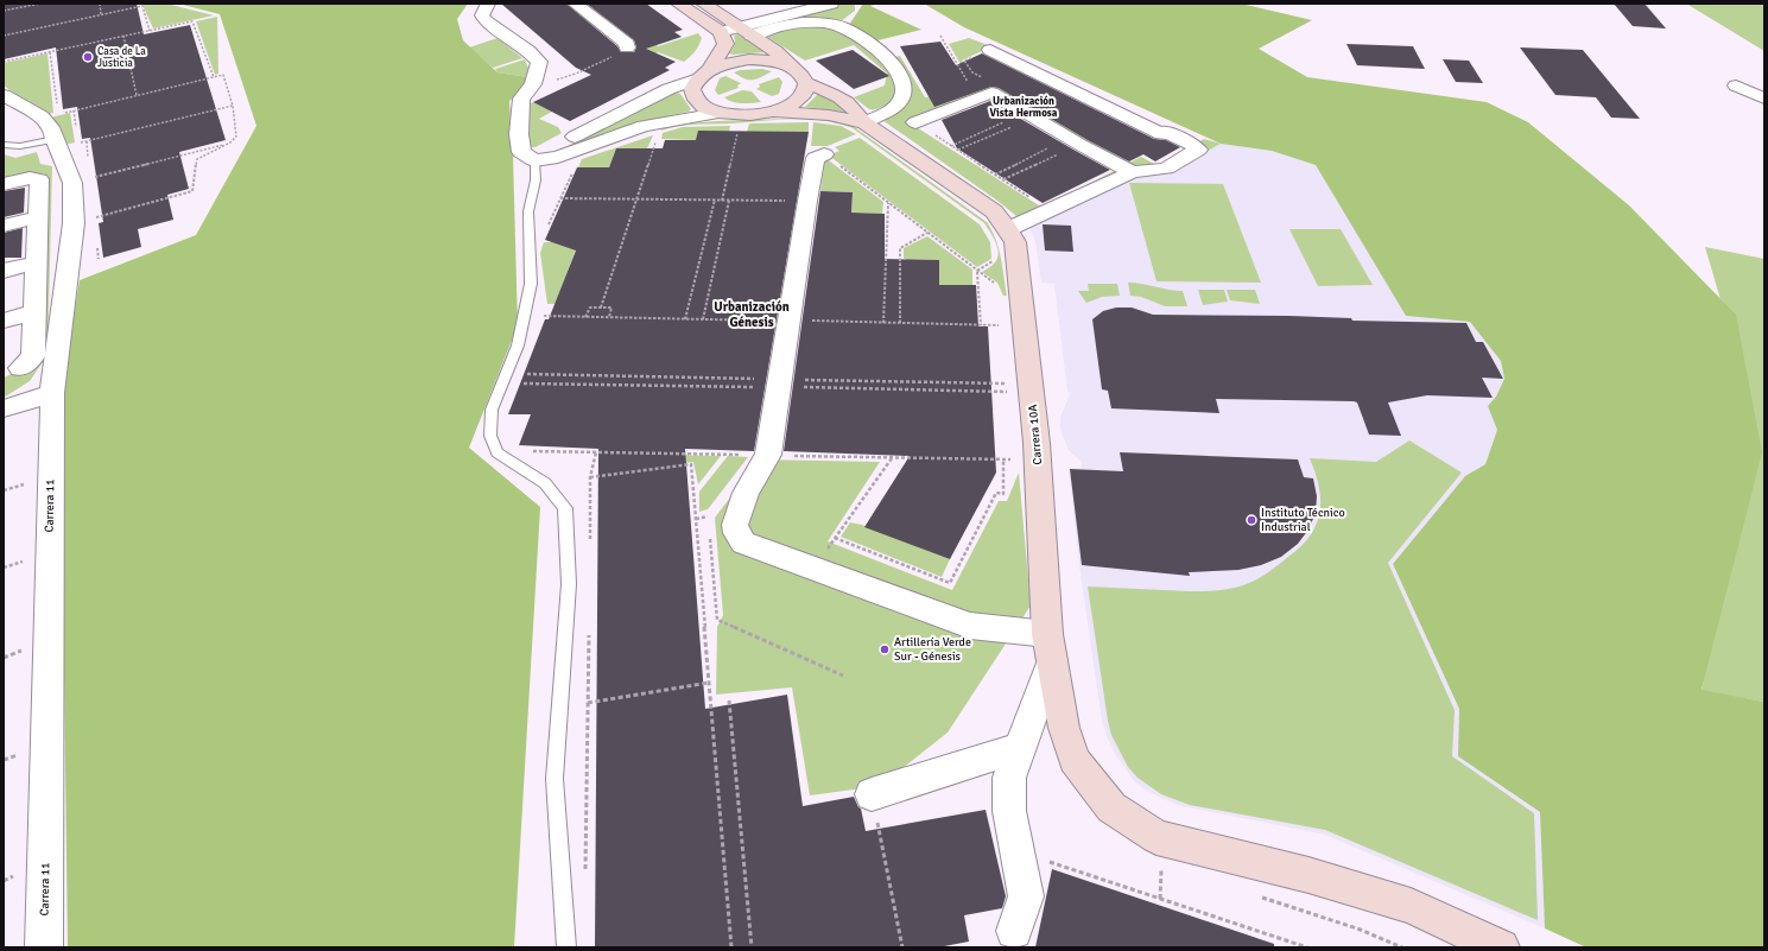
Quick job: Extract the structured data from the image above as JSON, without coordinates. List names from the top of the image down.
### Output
{
  "streets": {
    "street": ["Carrera 10A", "Carrera 11"]
  },
  "districts": ["Urbanización Vista Hermosa", "Urbanización Génesis"],
  "places": ["Casa de La Justicia", "Instituto Técnico Industrial", "Artillería Verde Sur - Génesis"]
}
